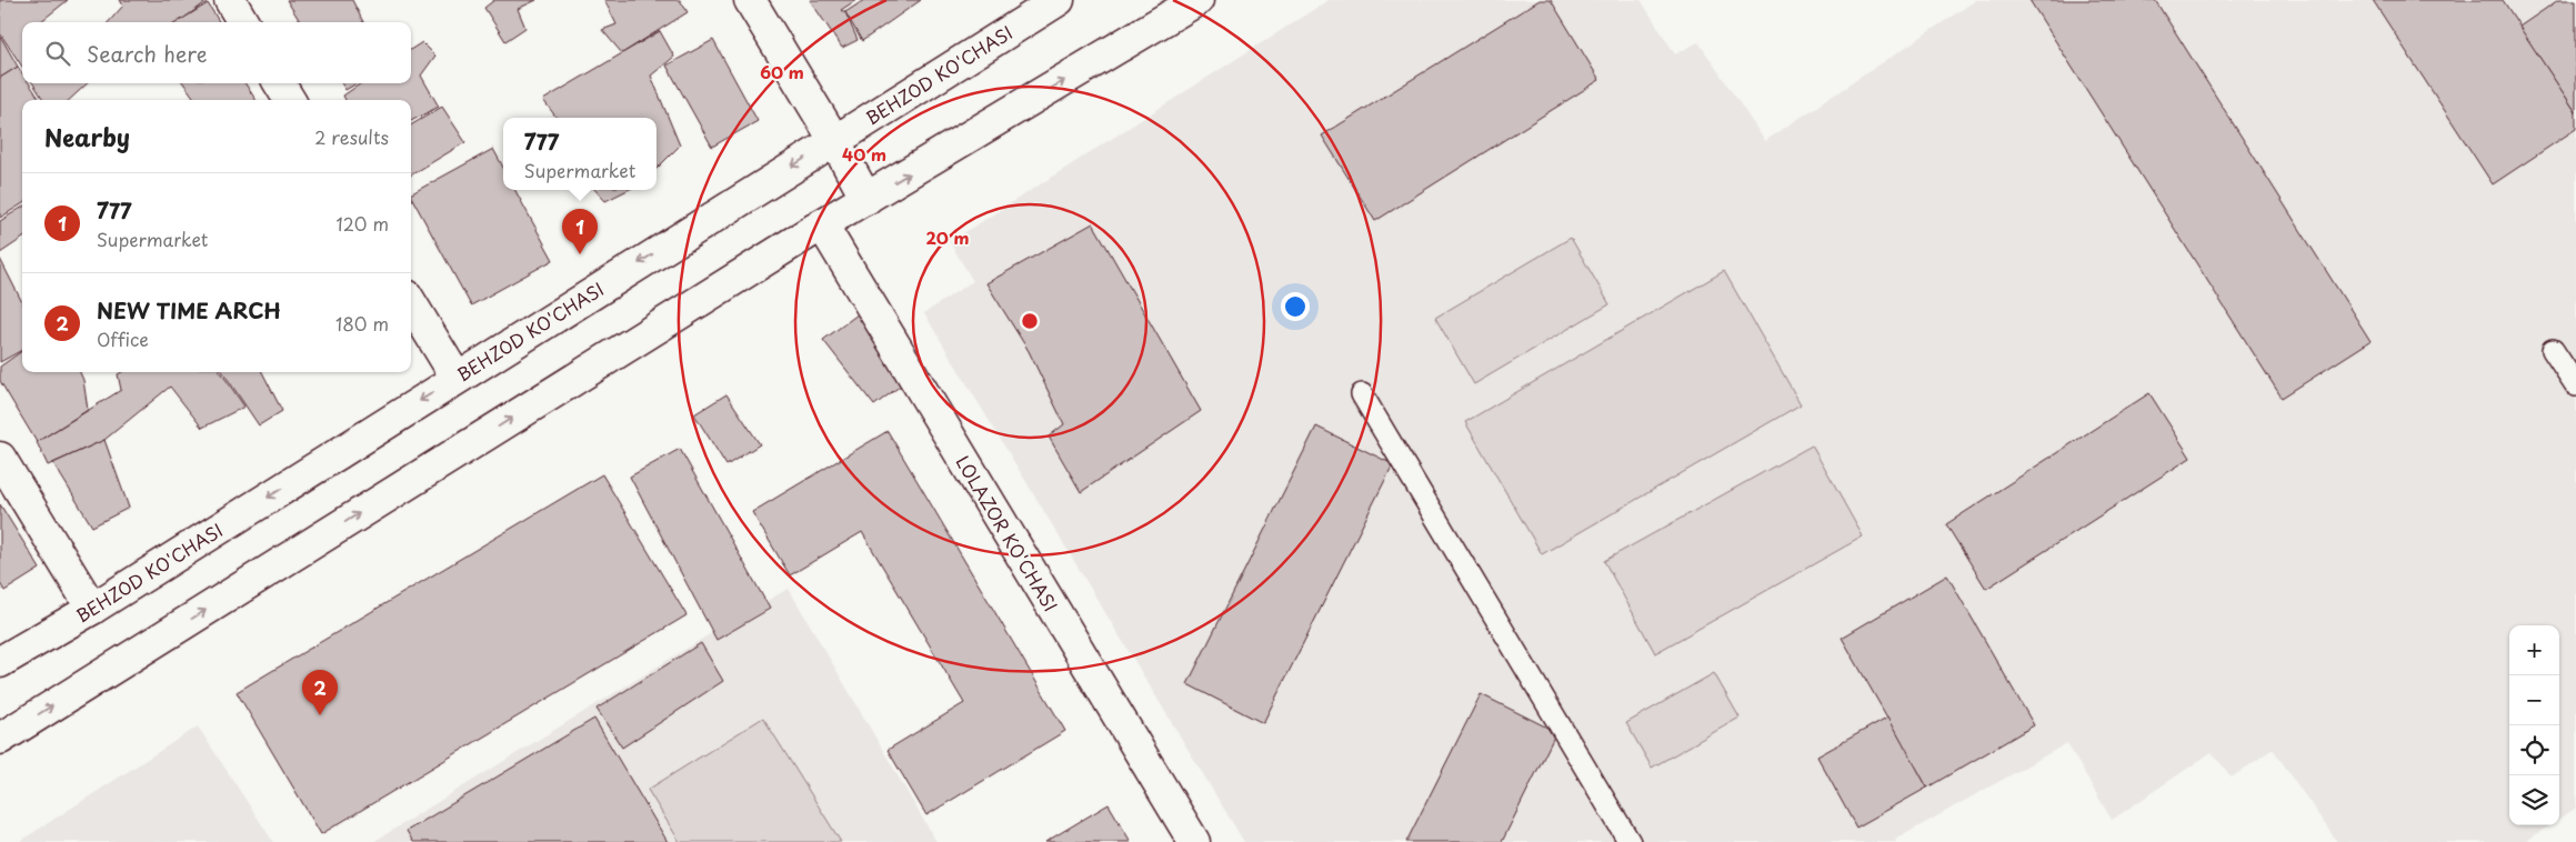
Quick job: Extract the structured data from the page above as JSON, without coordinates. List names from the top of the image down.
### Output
{
  "streets": {
    "street": ["BEHZOD KO'CHASI", "LOLAZOR KO'CHASI"]
  },
  "page": {
    "search": "Search here",
    "heading": ["Nearby", "2 results"],
    "popup": ["777", "Supermarket"],
    "list": [
      {
        "mark": "1",
        "name": "777",
        "note": "Supermarket",
        "value": "120 m"
      },
      {
        "mark": "2",
        "name": "NEW TIME ARCH",
        "note": "Office",
        "value": "180 m"
      }
    ],
    "pins": ["1", "2"],
    "map_buttons": ["+", "−"]
  },
  "rings": ["60 m", "40 m", "20 m"]
}
